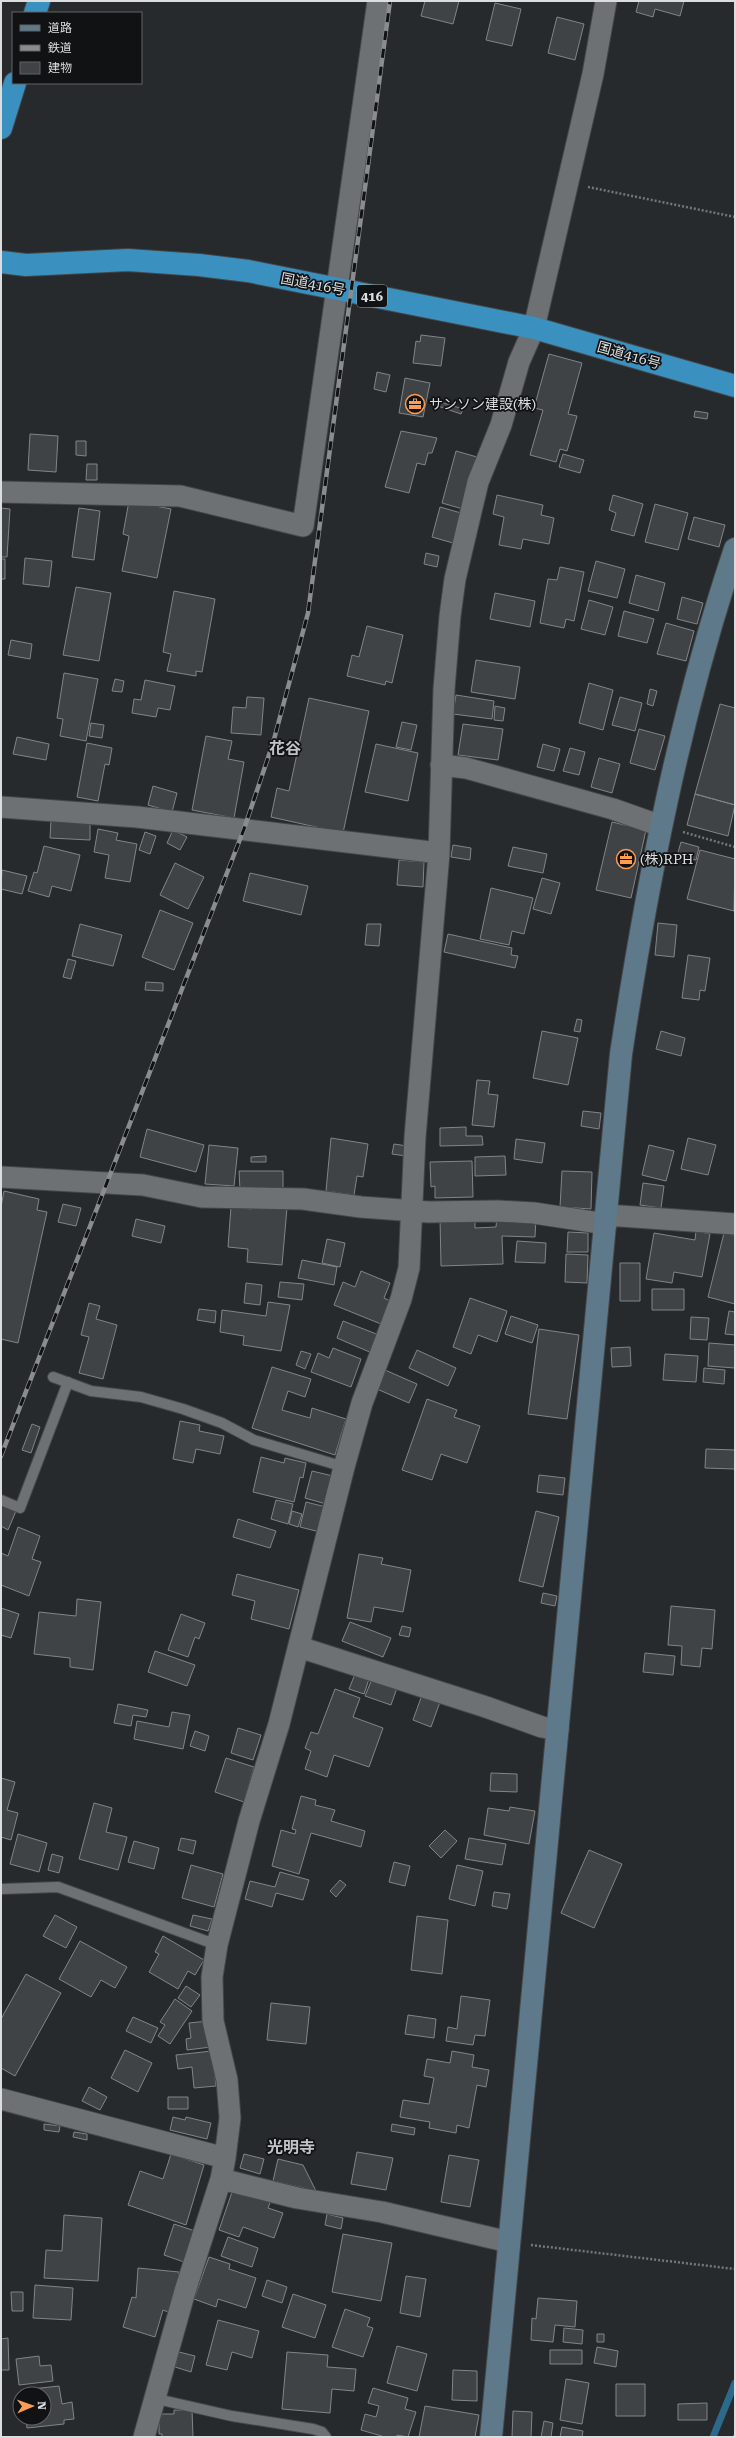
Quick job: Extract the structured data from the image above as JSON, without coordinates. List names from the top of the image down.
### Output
{
  "streets": {
    "highway": ["国道416号", "416"]
  },
  "districts": ["花谷", "光明寺"],
  "places": {
    "office": ["サンソン建設(株)", "(株)RPH"]
  },
  "legend": ["道路", "鉄道", "建物"],
  "north": "right"
}
